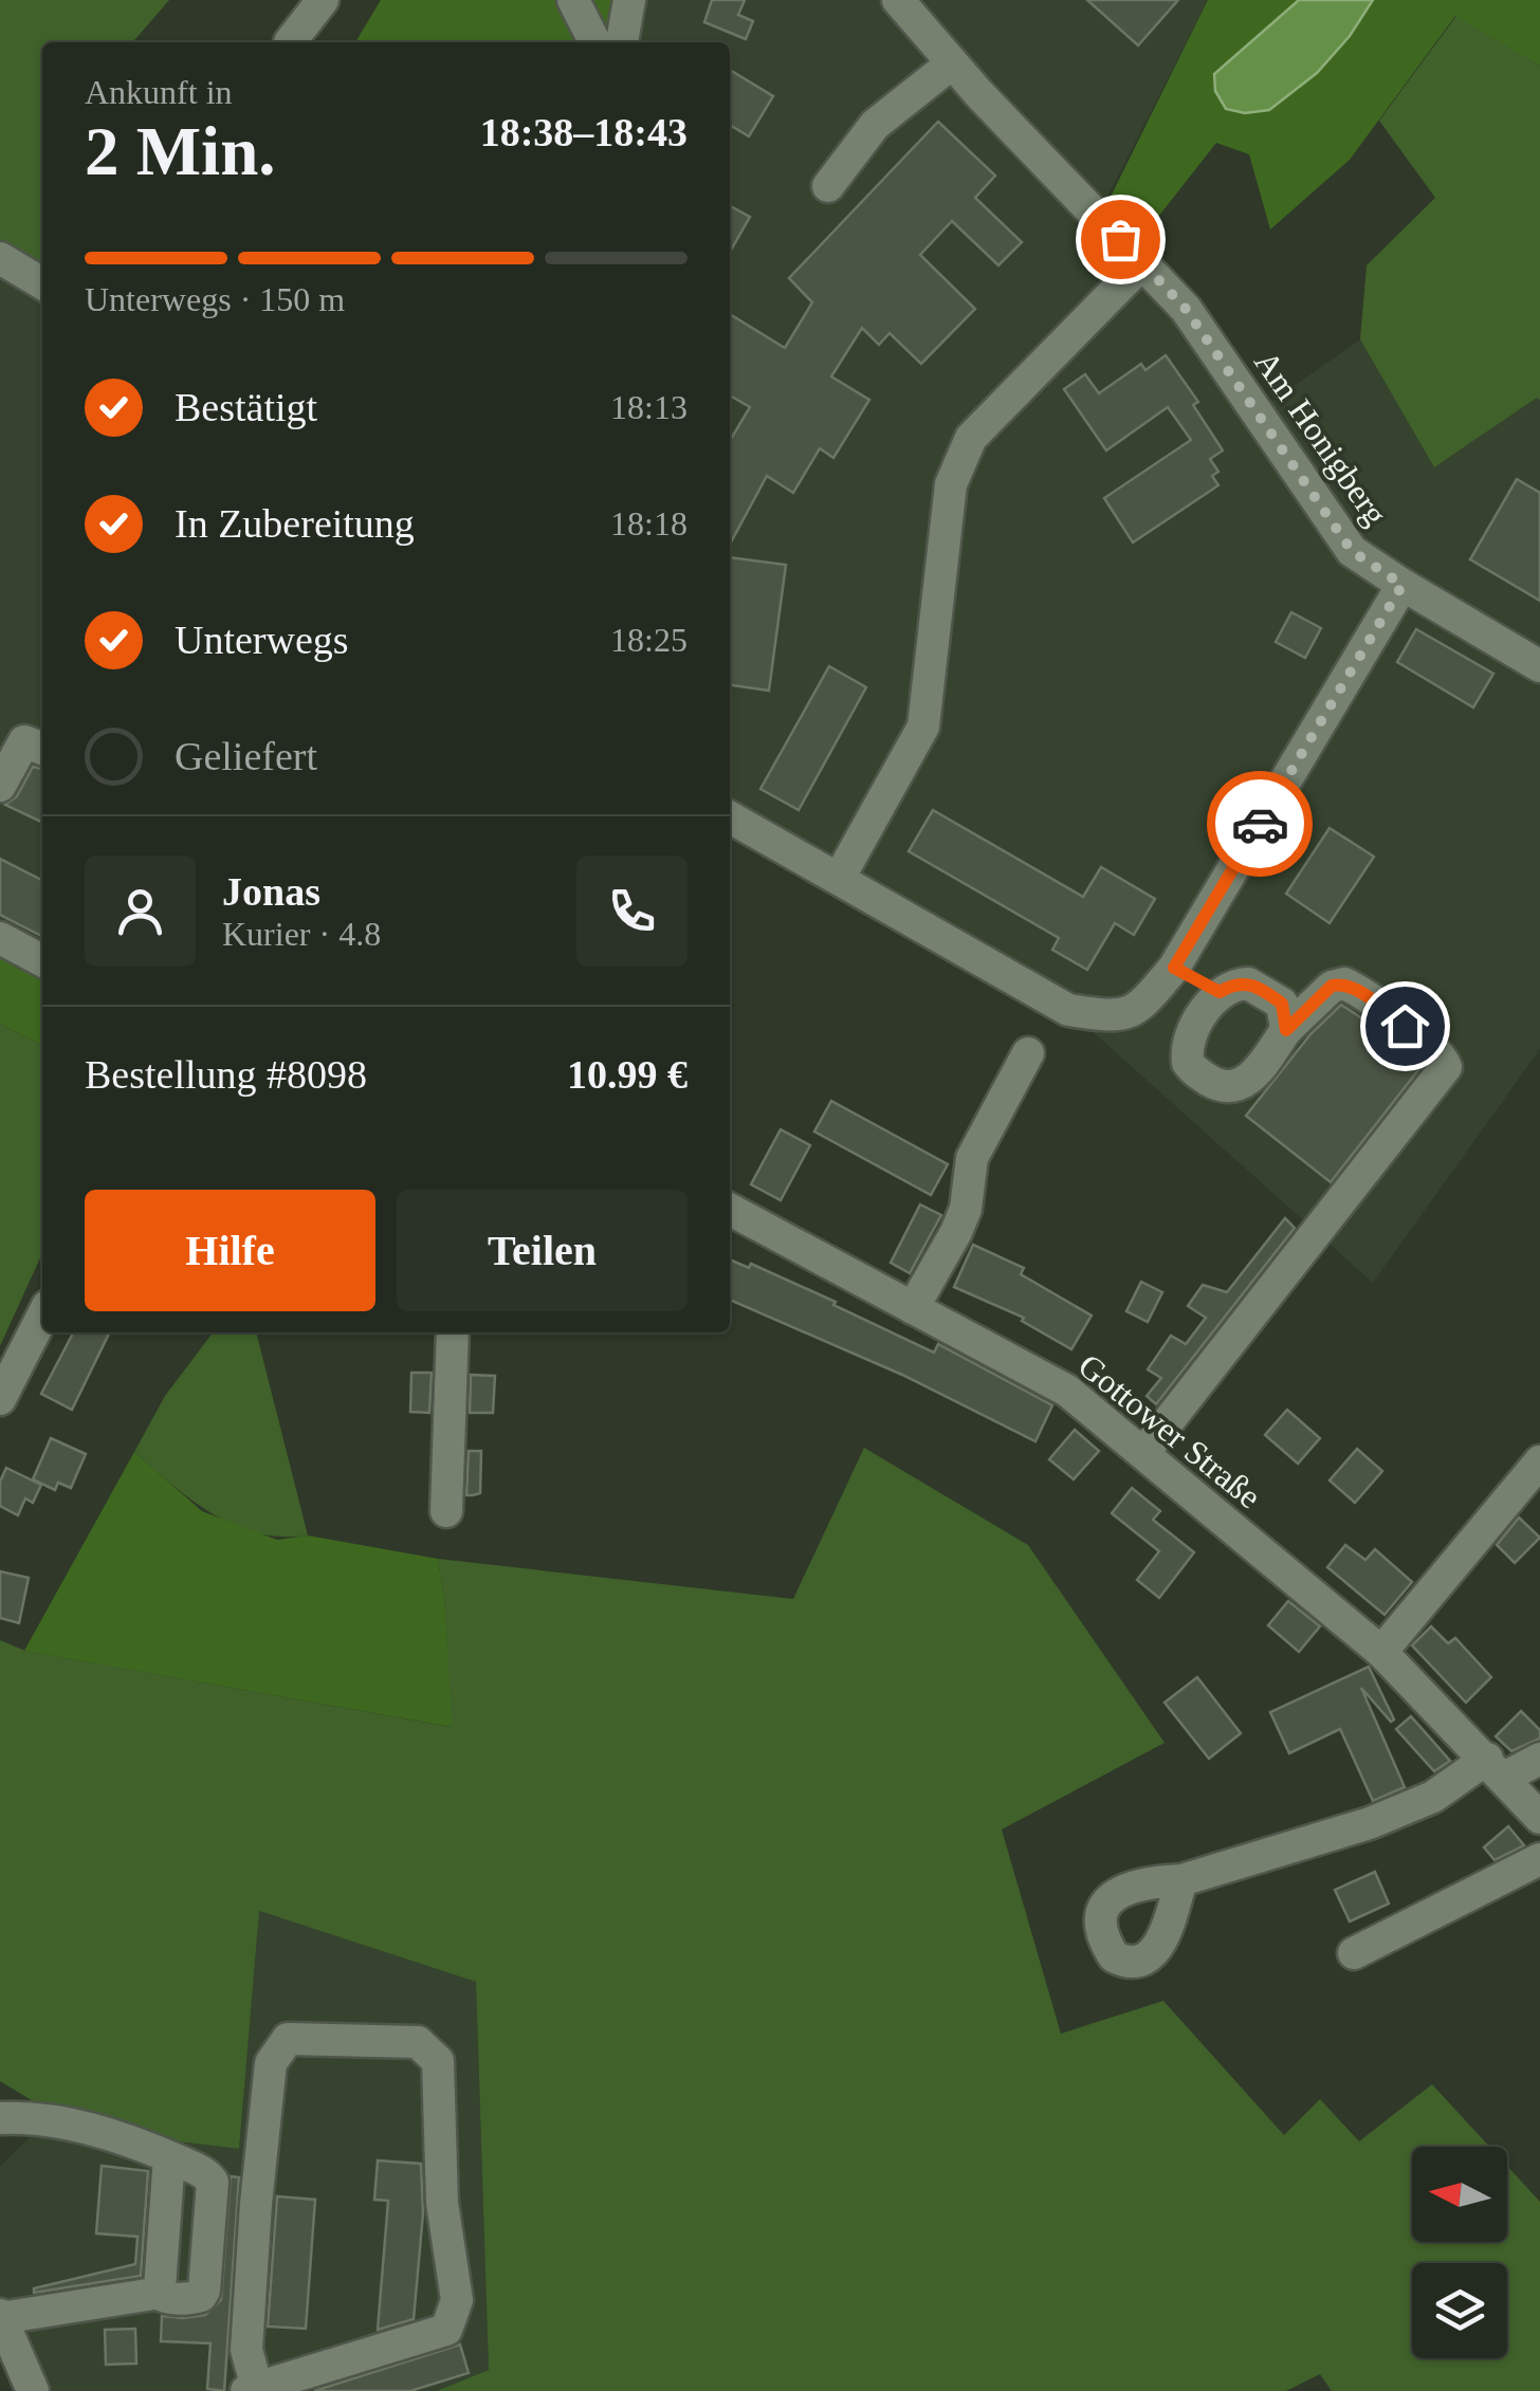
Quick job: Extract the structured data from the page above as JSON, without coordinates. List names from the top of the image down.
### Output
{
  "streets": {
    "street": ["Am Honigberg", "Gottower Straße"]
  },
  "north": "left",
  "page": {
    "heading": ["2 Min.", "Ankunft in", "18:38–18:43"],
    "panel": [
      "Jonas",
      "Kurier · 4.8",
      "Bestellung #8098",
      "10.99 €"
    ],
    "bar": "Unterwegs · 150 m",
    "list": [
      ["Bestätigt", "18:13"],
      ["In Zubereitung", "18:18"],
      ["Unterwegs", "18:25"],
      "Geliefert"
    ],
    "buttons": ["Hilfe", "Teilen"]
  }
}
